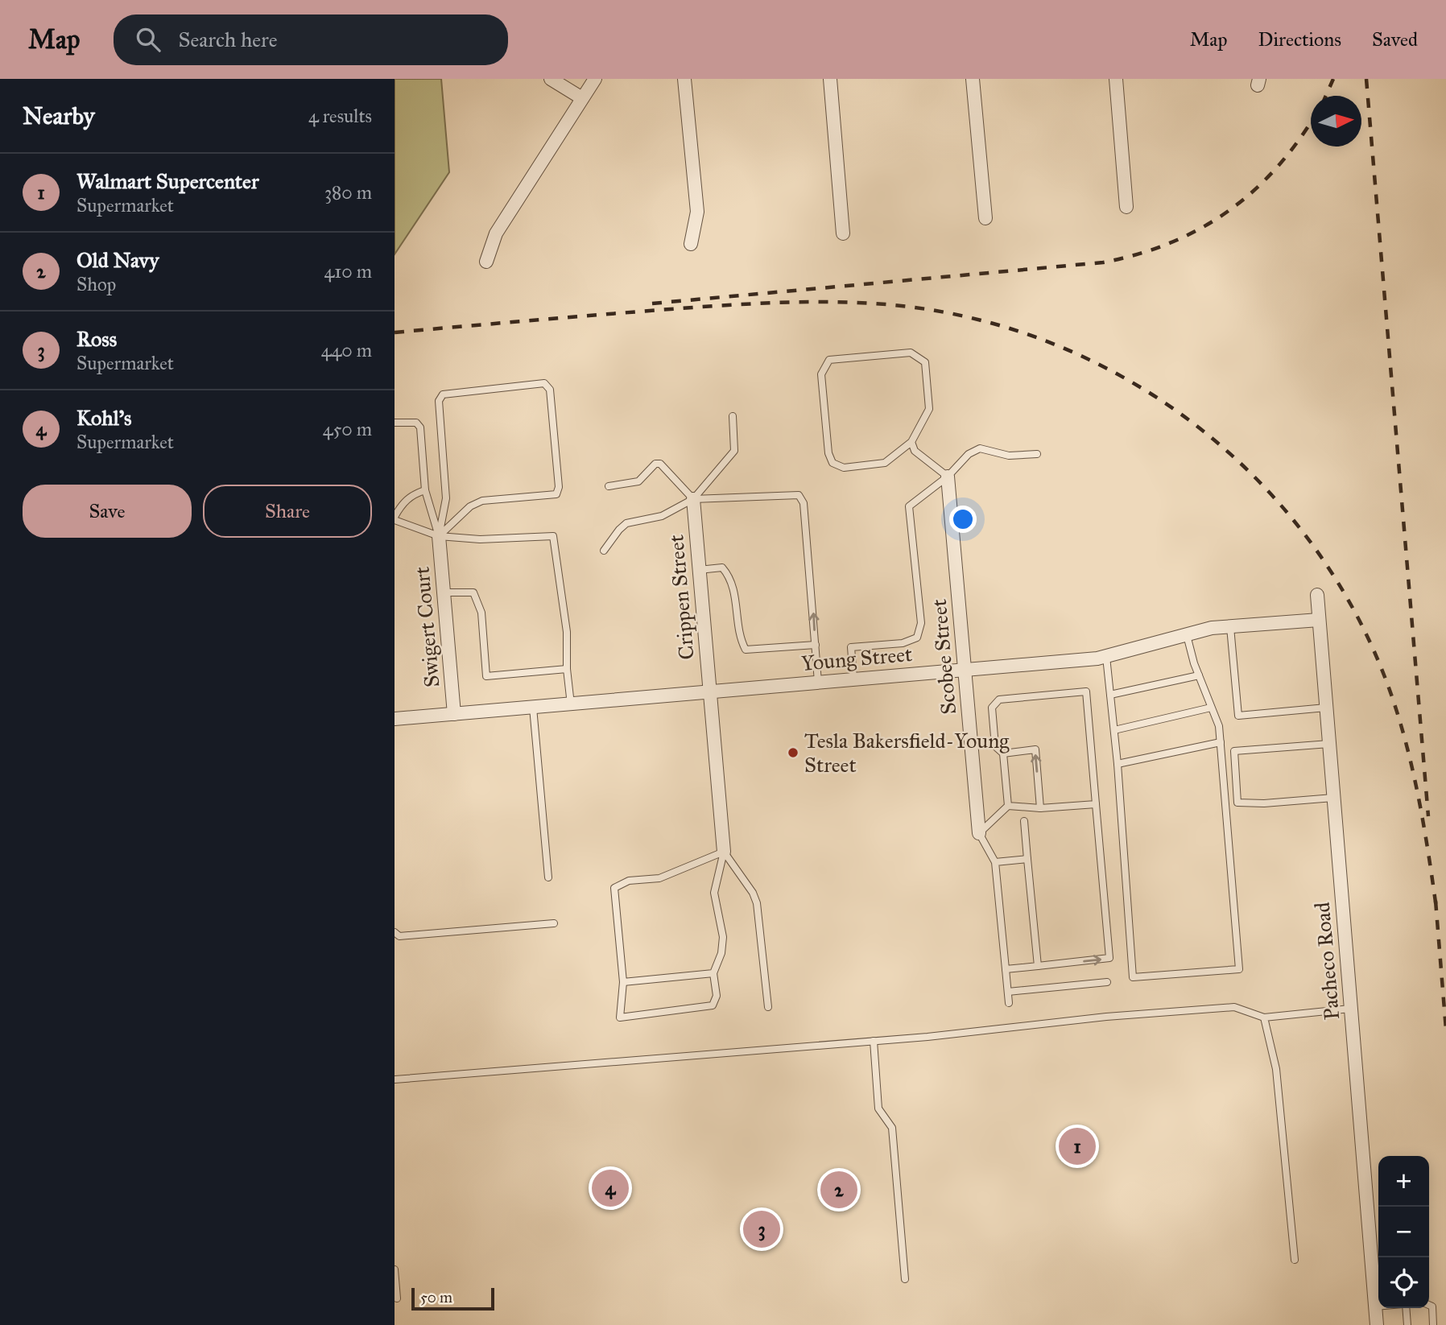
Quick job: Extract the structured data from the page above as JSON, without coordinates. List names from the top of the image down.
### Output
{
  "streets": {
    "street": [
      "Crippen Street",
      "Swigert Court",
      "Scobee Street",
      "Young Street",
      "Pacheco Road"
    ]
  },
  "crossings": [
    ["Crippen Street", "Young Street"],
    ["Swigert Court", "Young Street"],
    ["Scobee Street", "Young Street"],
    ["Young Street", "Pacheco Road"]
  ],
  "places": ["Tesla Bakersfield-Young Street"],
  "scale_bar": "50 m",
  "north": "right",
  "page": {
    "header": "Map",
    "search": "Search here",
    "nav": ["Map", "Directions", "Saved"],
    "heading": ["Nearby", "4 results"],
    "list": [
      {
        "mark": "1",
        "name": "Walmart Supercenter",
        "note": "Supermarket",
        "value": "380 m"
      },
      {
        "mark": "2",
        "name": "Old Navy",
        "note": "Shop",
        "value": "410 m"
      },
      {
        "mark": "3",
        "name": "Ross",
        "note": "Supermarket",
        "value": "440 m"
      },
      {
        "mark": "4",
        "name": "Kohl's",
        "note": "Supermarket",
        "value": "450 m"
      }
    ],
    "buttons": ["Save", "Share"],
    "pins": [
      "1",
      "4",
      "2",
      "3"
    ],
    "map_buttons": ["+", "−"],
    "scale": "50 m"
  }
}
